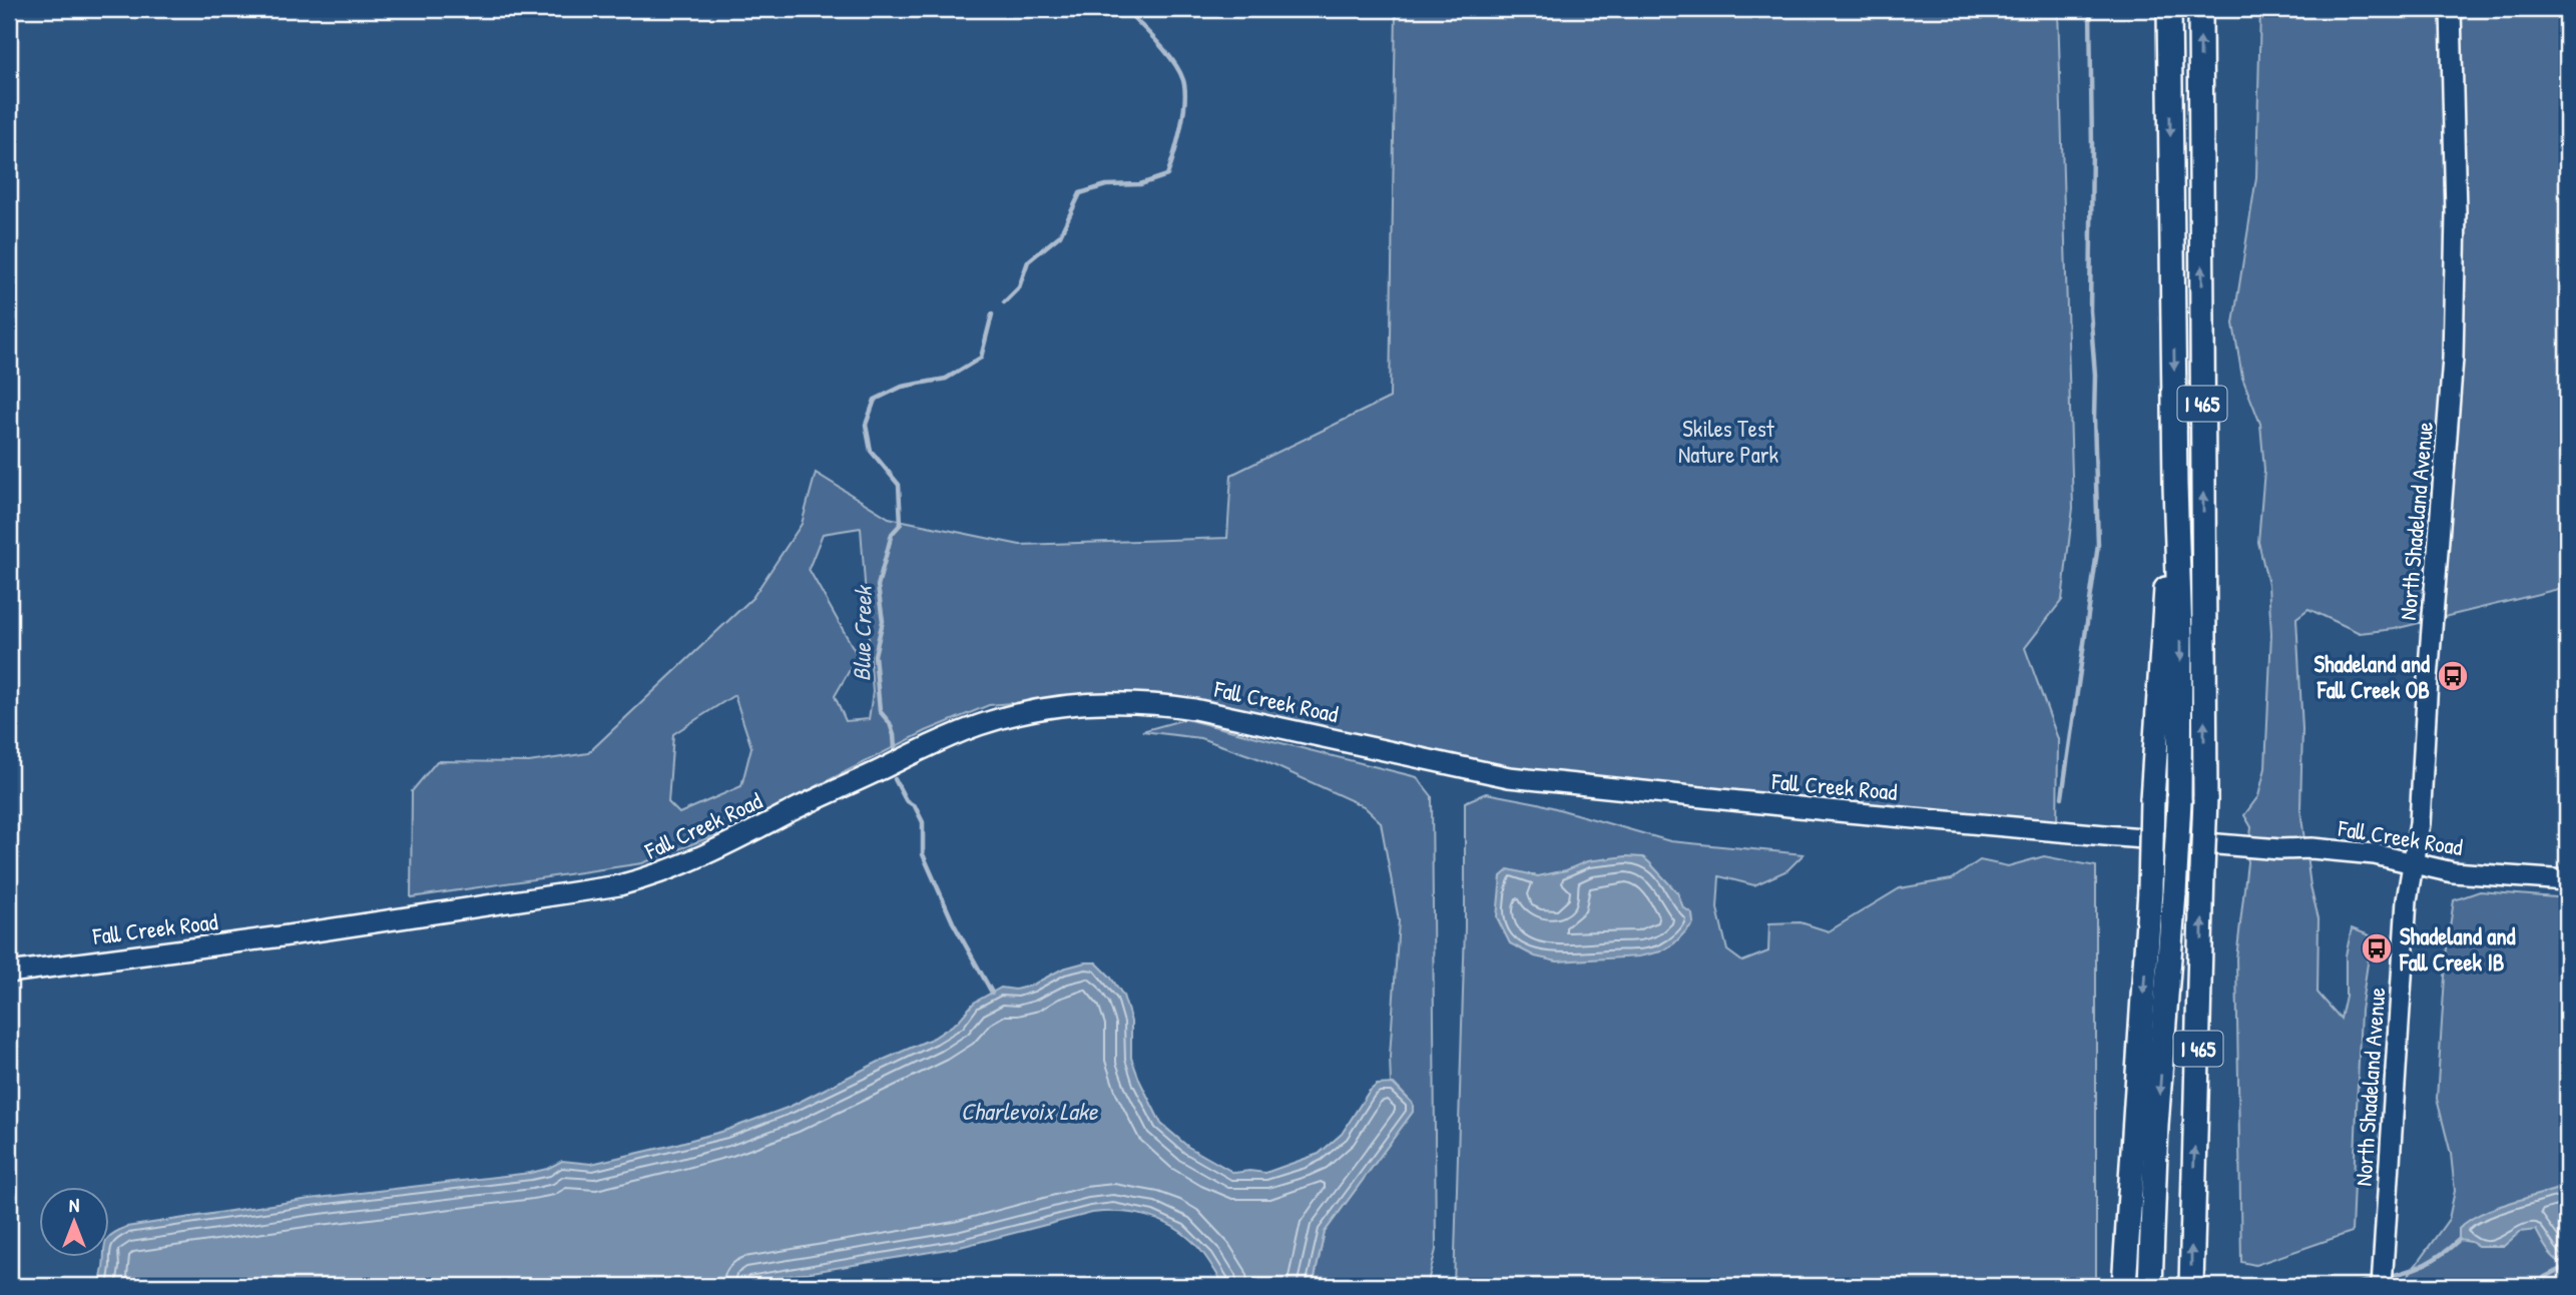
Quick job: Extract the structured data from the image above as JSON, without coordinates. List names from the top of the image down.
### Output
{
  "streets": {
    "highway": ["I 465"],
    "main road": ["North Shadeland Avenue", "Fall Creek Road"]
  },
  "crossings": [
    ["North Shadeland Avenue", "Fall Creek Road"]
  ],
  "water": ["Blue Creek", "Charlevoix Lake"],
  "parks": ["Skiles Test Nature Park"],
  "places": {
    "bus stop": ["Shadeland and Fall Creek OB", "Shadeland and Fall Creek IB"]
  },
  "north": "top"
}
